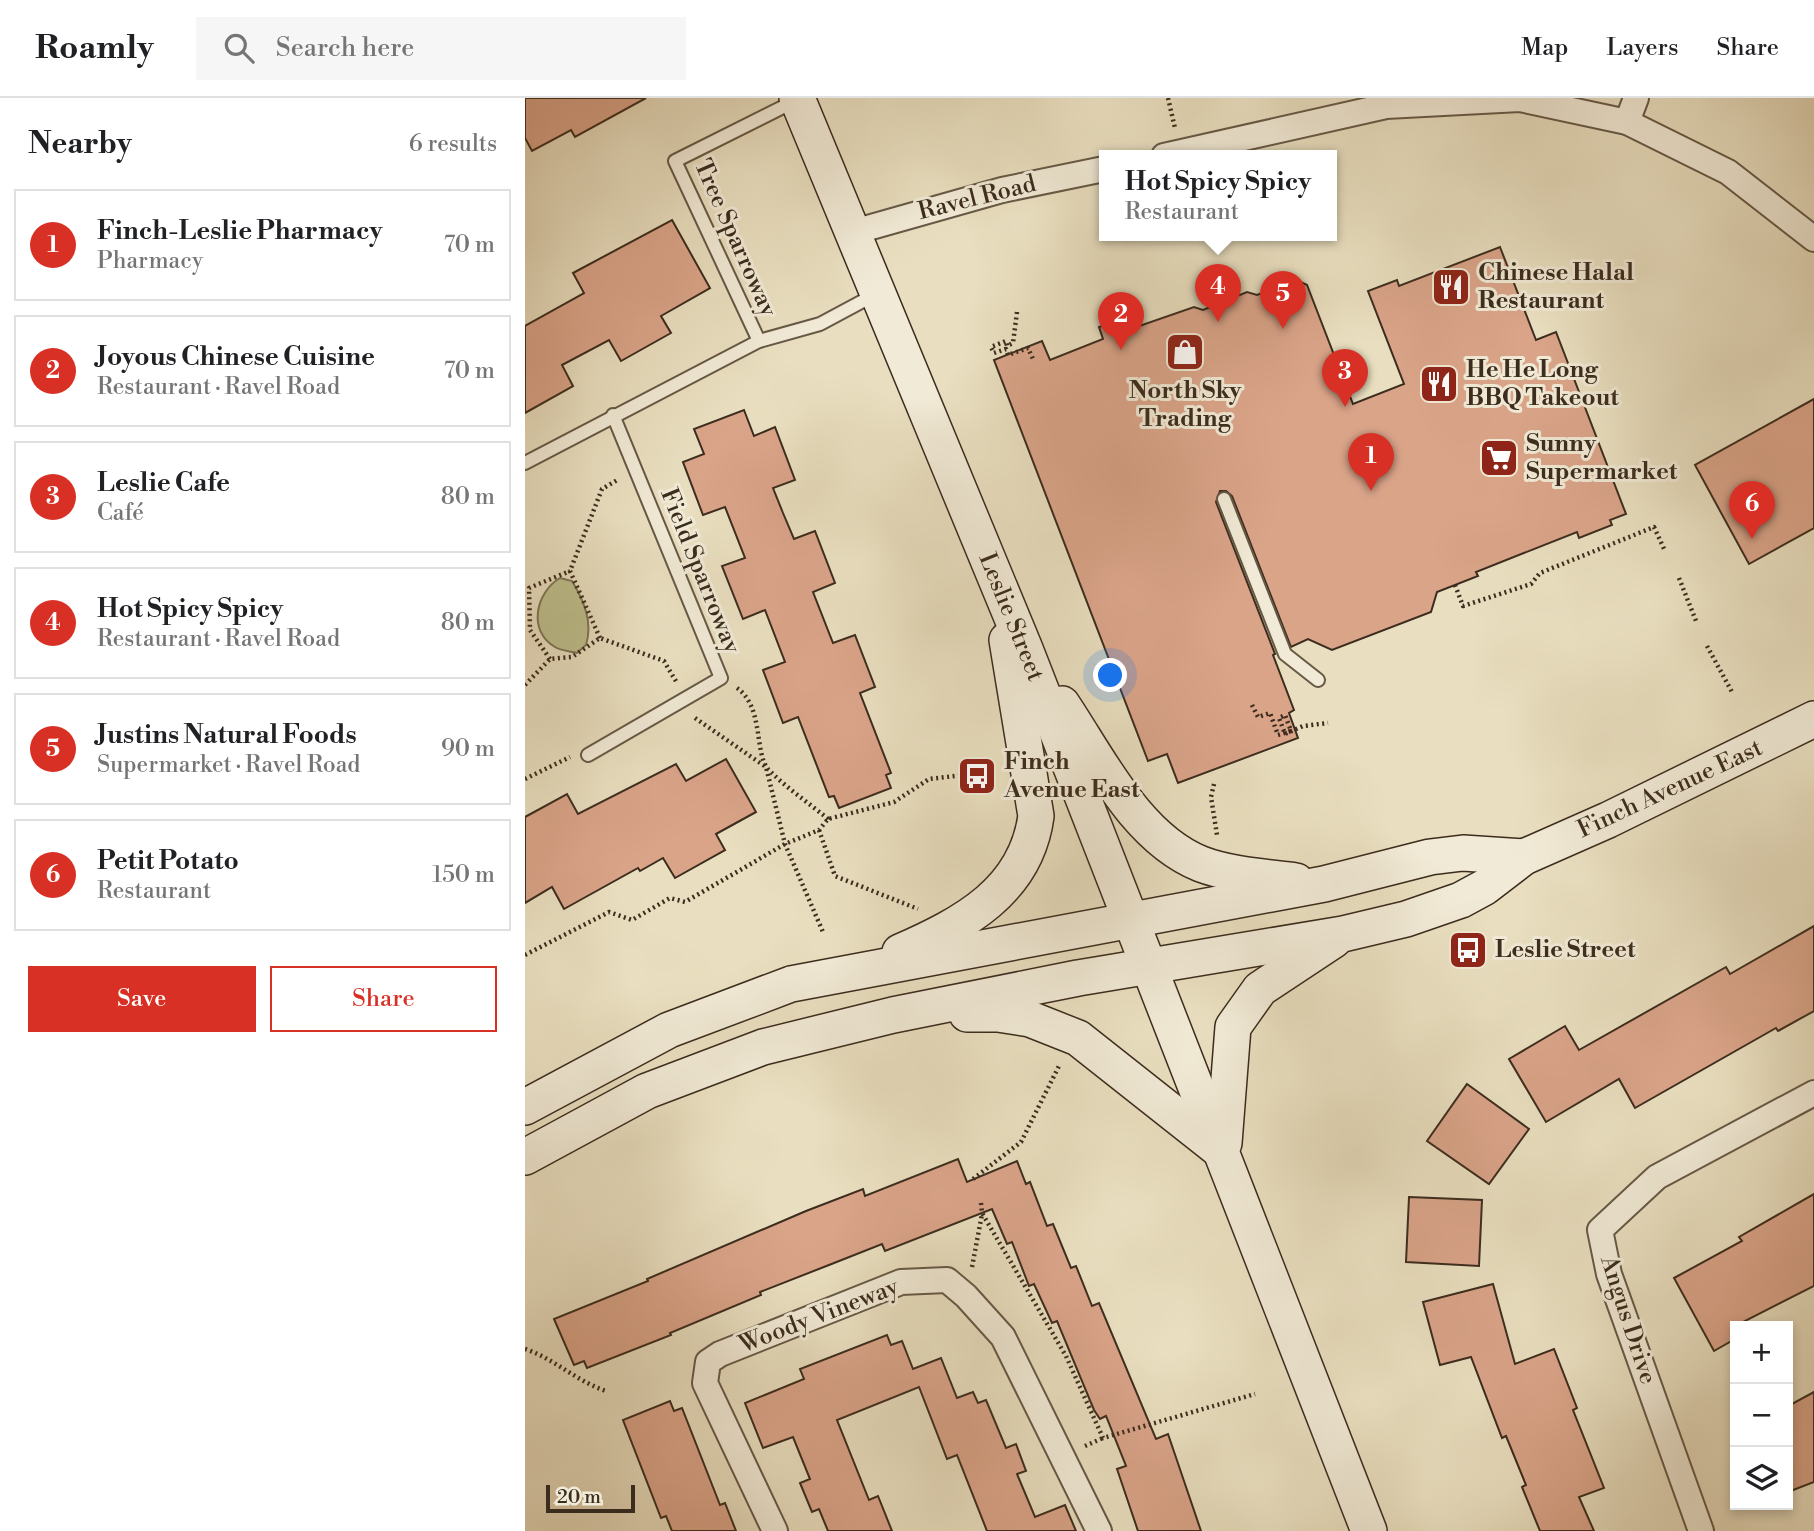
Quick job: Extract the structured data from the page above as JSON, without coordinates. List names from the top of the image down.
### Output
{
  "streets": {
    "main road": ["Leslie Street", "Finch Avenue East"],
    "street": ["Ravel Road", "Woody Vineway", "Angus Drive"],
    "lane": ["Tree Sparroway", "Field Sparroway"]
  },
  "crossings": [
    ["Ravel Road", "Leslie Street"],
    ["Tree Sparroway", "Field Sparroway"],
    ["Tree Sparroway", "Leslie Street"],
    ["Leslie Street", "Finch Avenue East"]
  ],
  "places": {
    "restaurant": ["Chinese Halal Restaurant", "He He Long BBQ Takeout"],
    "shop": ["North Sky Trading"],
    "supermarket": ["Sunny Supermarket"],
    "bus stop": ["Finch Avenue East", "Leslie Street"]
  },
  "scale_bar": "20 m",
  "page": {
    "header": "Roamly",
    "search": "Search here",
    "nav": ["Map", "Layers", "Share"],
    "heading": ["Nearby", "6 results"],
    "popup": ["Hot Spicy Spicy", "Restaurant"],
    "list": [
      {
        "mark": "1",
        "name": "Finch-Leslie Pharmacy",
        "note": "Pharmacy",
        "value": "70 m"
      },
      {
        "mark": "2",
        "name": "Joyous Chinese Cuisine",
        "note": "Restaurant · Ravel Road",
        "value": "70 m"
      },
      {
        "mark": "3",
        "name": "Leslie Cafe",
        "note": "Café",
        "value": "80 m"
      },
      {
        "mark": "4",
        "name": "Hot Spicy Spicy",
        "note": "Restaurant · Ravel Road",
        "value": "80 m"
      },
      {
        "mark": "5",
        "name": "Justins Natural Foods",
        "note": "Supermarket · Ravel Road",
        "value": "90 m"
      },
      {
        "mark": "6",
        "name": "Petit Potato",
        "note": "Restaurant",
        "value": "150 m"
      }
    ],
    "pins": [
      "4",
      "5",
      "2",
      "3",
      "1",
      "6"
    ],
    "buttons": ["Save", "Share"],
    "map_buttons": ["+", "−"],
    "scale": "20 m"
  }
}
